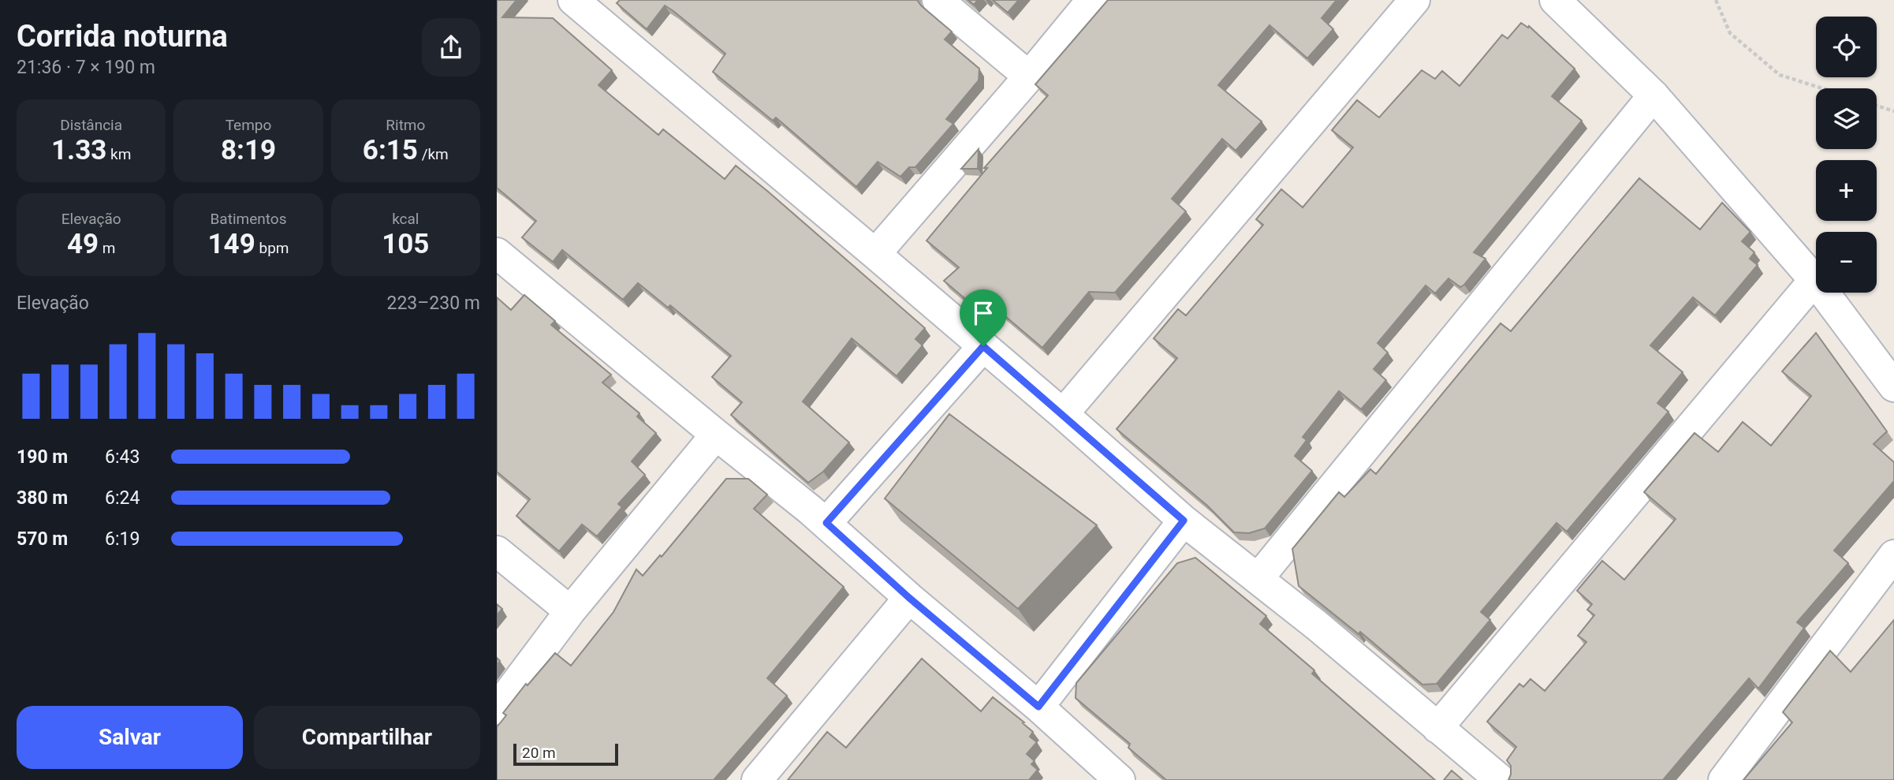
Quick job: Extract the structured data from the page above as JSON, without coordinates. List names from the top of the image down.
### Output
{
  "scale_bar": "20 m",
  "page": {
    "heading": ["Corrida noturna", "21:36 · 7 × 190 m"],
    "map_buttons": ["+", "−"],
    "stats": [
      ["Distância", "1.33 km"],
      ["Tempo", "8:19"],
      ["Ritmo", "6:15 /km"],
      ["Elevação", "49 m"],
      ["Batimentos", "149 bpm"],
      ["kcal", "105"]
    ],
    "chart": ["Elevação", "223–230 m"],
    "list": [
      {
        "name": "190 m",
        "note": "6:43"
      },
      {
        "name": "380 m",
        "note": "6:24"
      },
      {
        "name": "570 m",
        "note": "6:19"
      }
    ],
    "buttons": ["Salvar", "Compartilhar"],
    "scale": "20 m"
  }
}
